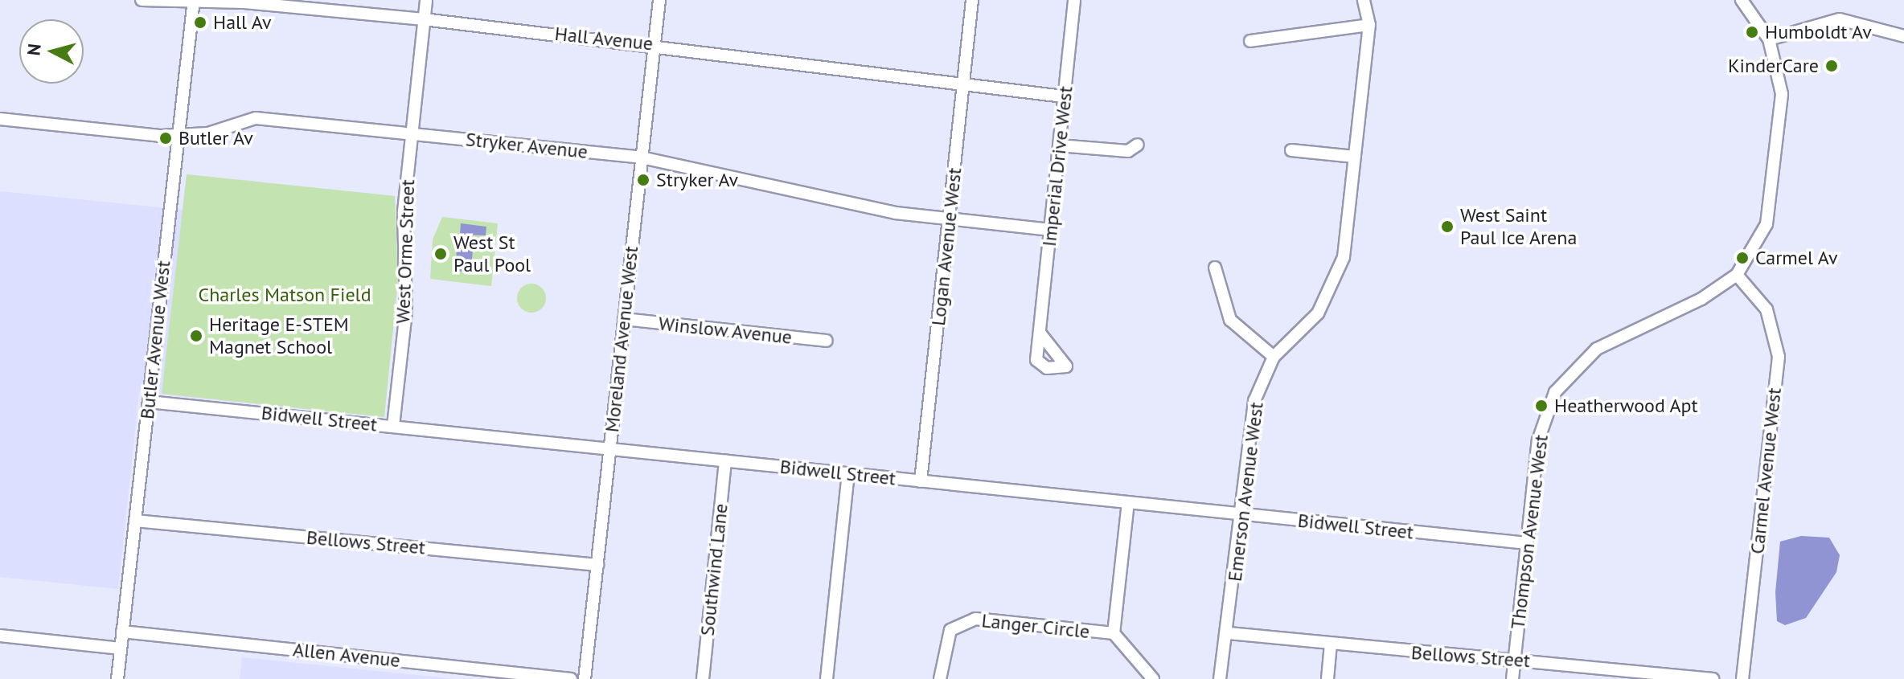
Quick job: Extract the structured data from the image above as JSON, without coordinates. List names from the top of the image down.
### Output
{
  "streets": {
    "street": [
      "Hall Avenue",
      "Stryker Avenue",
      "Imperial Drive West",
      "Logan Avenue West",
      "West Orme Street",
      "Winslow Avenue",
      "Moreland Avenue West",
      "Butler Avenue West",
      "Bidwell Street",
      "Carmel Avenue West",
      "Emerson Avenue West",
      "Thompson Avenue West",
      "Bellows Street",
      "Southwind Lane",
      "Langer Circle",
      "Allen Avenue"
    ]
  },
  "crossings": [
    ["Hall Avenue", "Imperial Drive West"],
    ["Hall Avenue", "Logan Avenue West"],
    ["Hall Avenue", "West Orme Street"],
    ["Hall Avenue", "Moreland Avenue West"],
    ["Hall Avenue", "Butler Avenue West"],
    ["Stryker Avenue", "Imperial Drive West"],
    ["Stryker Avenue", "Logan Avenue West"],
    ["Stryker Avenue", "West Orme Street"],
    ["Stryker Avenue", "Moreland Avenue West"],
    ["Stryker Avenue", "Butler Avenue West"],
    ["Logan Avenue West", "Bidwell Street"],
    ["West Orme Street", "Bidwell Street"],
    ["Winslow Avenue", "Moreland Avenue West"],
    ["Moreland Avenue West", "Bidwell Street"],
    ["Moreland Avenue West", "Bellows Street"],
    ["Butler Avenue West", "Bidwell Street"],
    ["Butler Avenue West", "Bellows Street"],
    ["Butler Avenue West", "Allen Avenue"],
    ["Bidwell Street", "Emerson Avenue West"],
    ["Bidwell Street", "Thompson Avenue West"],
    ["Bidwell Street", "Southwind Lane"],
    ["Carmel Avenue West", "Thompson Avenue West"],
    ["Emerson Avenue West", "Bellows Street"],
    ["Thompson Avenue West", "Bellows Street"]
  ],
  "parks": ["Charles Matson Field"],
  "places": [
    "Hall Av",
    "Humboldt Av",
    "KinderCare",
    "Butler Av",
    "Stryker Av",
    "West Saint Paul Ice Arena",
    "West St Paul Pool",
    "Carmel Av",
    "Heritage E-STEM Magnet School",
    "Heatherwood Apt"
  ],
  "north": "left"
}
